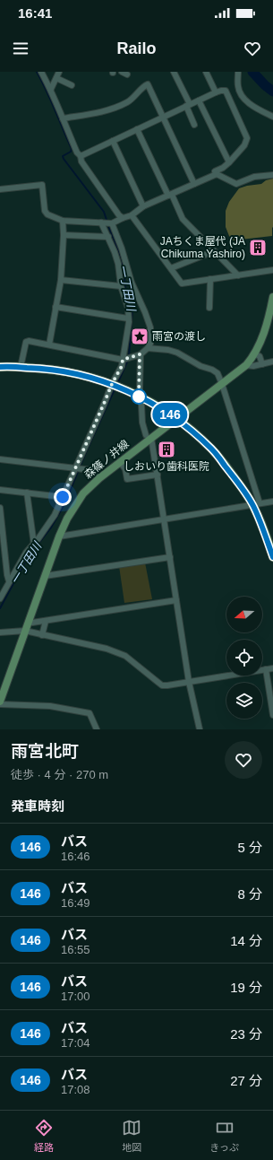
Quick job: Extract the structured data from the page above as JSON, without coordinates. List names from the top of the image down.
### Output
{
  "streets": {
    "main road": ["森篠ノ井線"]
  },
  "water": ["一丁田川"],
  "places": {
    "building": ["JAちくま屋代 (JA Chikuma Yashiro)", "しおいり歯科医院"],
    "place": ["雨宮の渡し"]
  },
  "lines": ["bus line 146"],
  "north": "left",
  "page": {
    "status": "16:41",
    "header": "Railo",
    "on_map": "146",
    "heading": [
      ["雨宮北町", "徒歩 · 4 分 · 270 m"],
      "発車時刻"
    ],
    "list": [
      {
        "mark": "146",
        "name": "バス",
        "note": "16:46",
        "value": "5 分"
      },
      {
        "mark": "146",
        "name": "バス",
        "note": "16:49",
        "value": "8 分"
      },
      {
        "mark": "146",
        "name": "バス",
        "note": "16:55",
        "value": "14 分"
      },
      {
        "mark": "146",
        "name": "バス",
        "note": "17:00",
        "value": "19 分"
      },
      {
        "mark": "146",
        "name": "バス",
        "note": "17:04",
        "value": "23 分"
      },
      {
        "mark": "146",
        "name": "バス",
        "note": "17:08",
        "value": "27 分"
      }
    ],
    "tabs": ["経路", "地図", "きっぷ"]
  }
}
